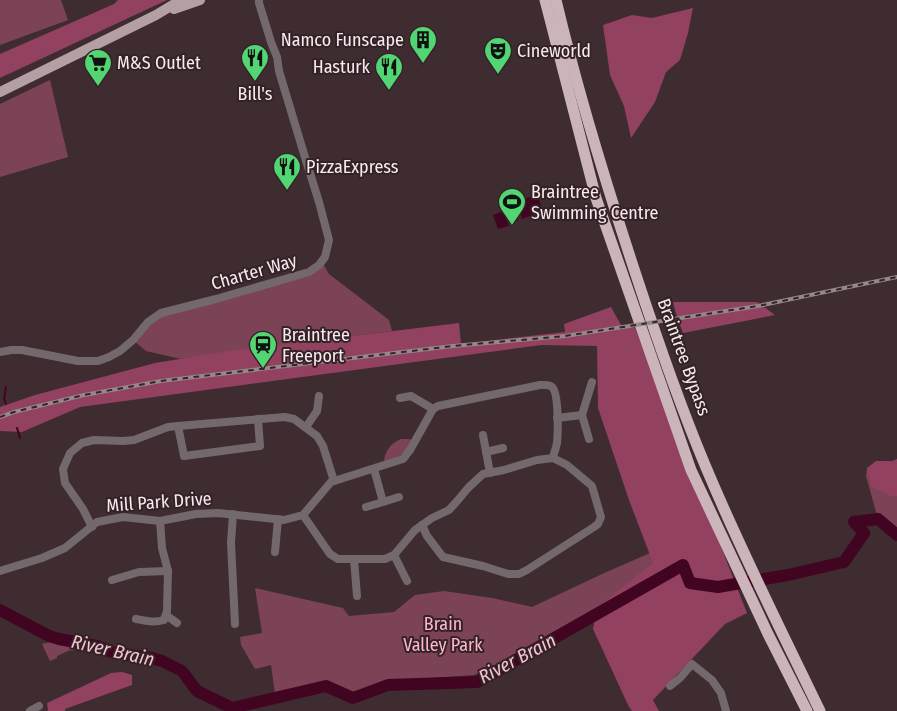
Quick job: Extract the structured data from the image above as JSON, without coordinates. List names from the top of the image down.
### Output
{
  "streets": {
    "highway": ["Braintree Bypass"],
    "street": ["Charter Way", "Mill Park Drive"]
  },
  "water": ["River Brain"],
  "parks": ["Brain Valley Park"],
  "places": {
    "building": ["Namco Funscape"],
    "theatre": ["Cineworld"],
    "restaurant": ["Bill's", "Hasturk", "PizzaExpress"],
    "supermarket": ["M&S Outlet"],
    "sports": ["Braintree Swimming Centre"],
    "station": ["Braintree Freeport"]
  }
}
